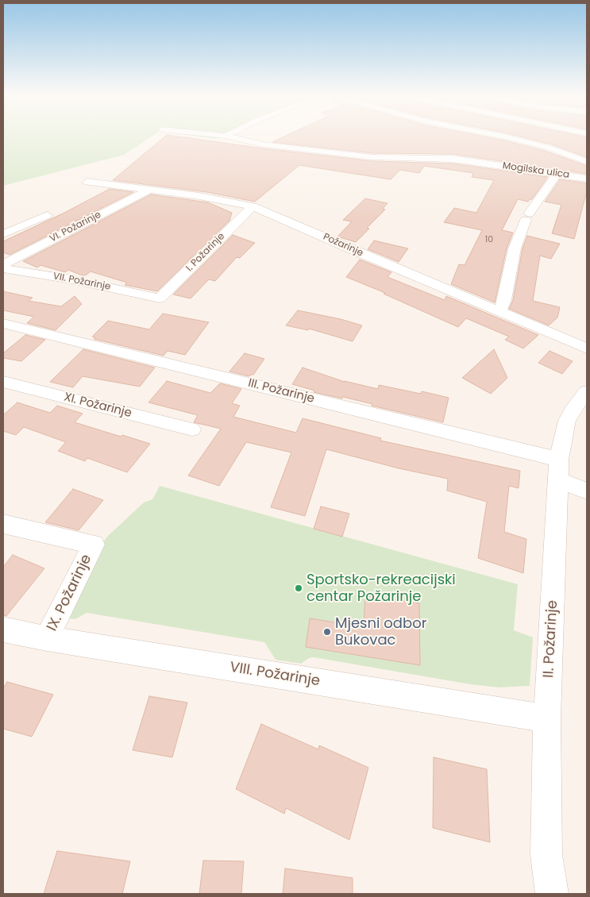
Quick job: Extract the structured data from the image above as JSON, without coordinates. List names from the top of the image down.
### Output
{
  "streets": {
    "street": [
      "Mogilska ulica",
      "VI. Požarinje",
      "Požarinje",
      "I. Požarinje",
      "VII. Požarinje",
      "III. Požarinje",
      "XI. Požarinje",
      "IX. Požarinje",
      "II. Požarinje",
      "VIII. Požarinje"
    ]
  },
  "crossings": [
    ["VI. Požarinje", "Požarinje"],
    ["Požarinje", "I. Požarinje"],
    ["I. Požarinje", "VII. Požarinje"],
    ["III. Požarinje", "II. Požarinje"],
    ["IX. Požarinje", "VIII. Požarinje"],
    ["II. Požarinje", "VIII. Požarinje"]
  ],
  "places": ["Sportsko-rekreacijski centar Požarinje", "Mjesni odbor Bukovac"],
  "house_numbers": ["10"]
}
